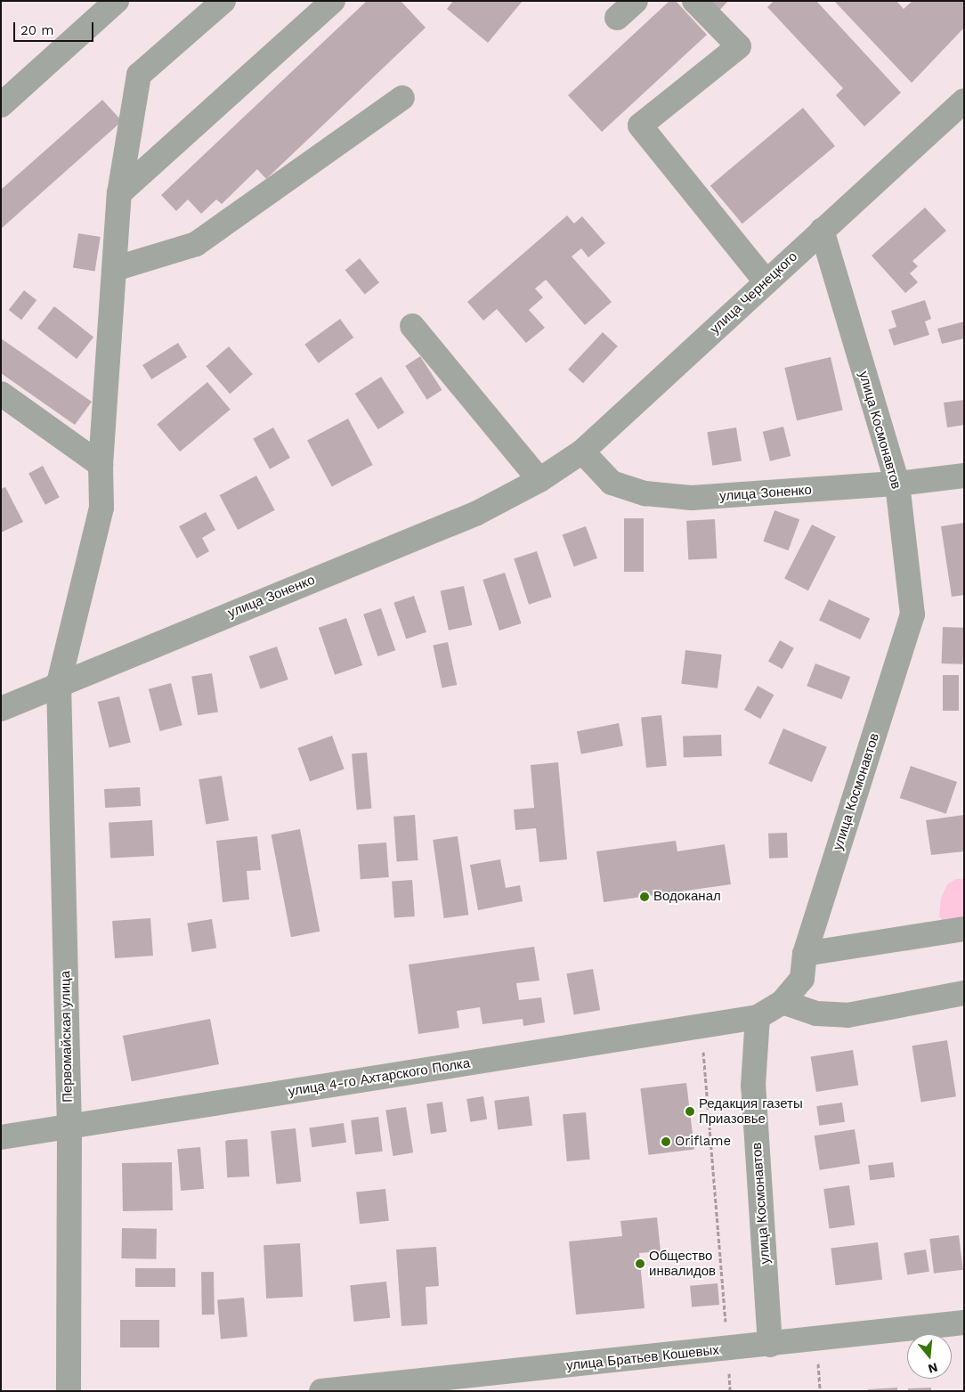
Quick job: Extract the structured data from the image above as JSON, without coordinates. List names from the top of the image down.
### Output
{
  "streets": {
    "street": [
      "улица Чернецкого",
      "улица Космонавтов",
      "улица Зоненко",
      "Первомайская улица",
      "улица 4-го Ахтарского Полка",
      "улица Братьев Кошевых"
    ]
  },
  "crossings": [
    ["улица Чернецкого", "улица Космонавтов"],
    ["улица Чернецкого", "улица Зоненко"],
    ["улица Космонавтов", "улица Зоненко"],
    ["улица Космонавтов", "улица 4-го Ахтарского Полка"],
    ["улица Космонавтов", "улица Братьев Кошевых"],
    ["улица Зоненко", "Первомайская улица"],
    ["Первомайская улица", "улица 4-го Ахтарского Полка"]
  ],
  "places": [
    "Водоканал",
    "Редакция газеты Приазовье",
    "Oriflame",
    "Общество инвалидов"
  ],
  "scale_bar": "20 m",
  "north": "bottom"
}
